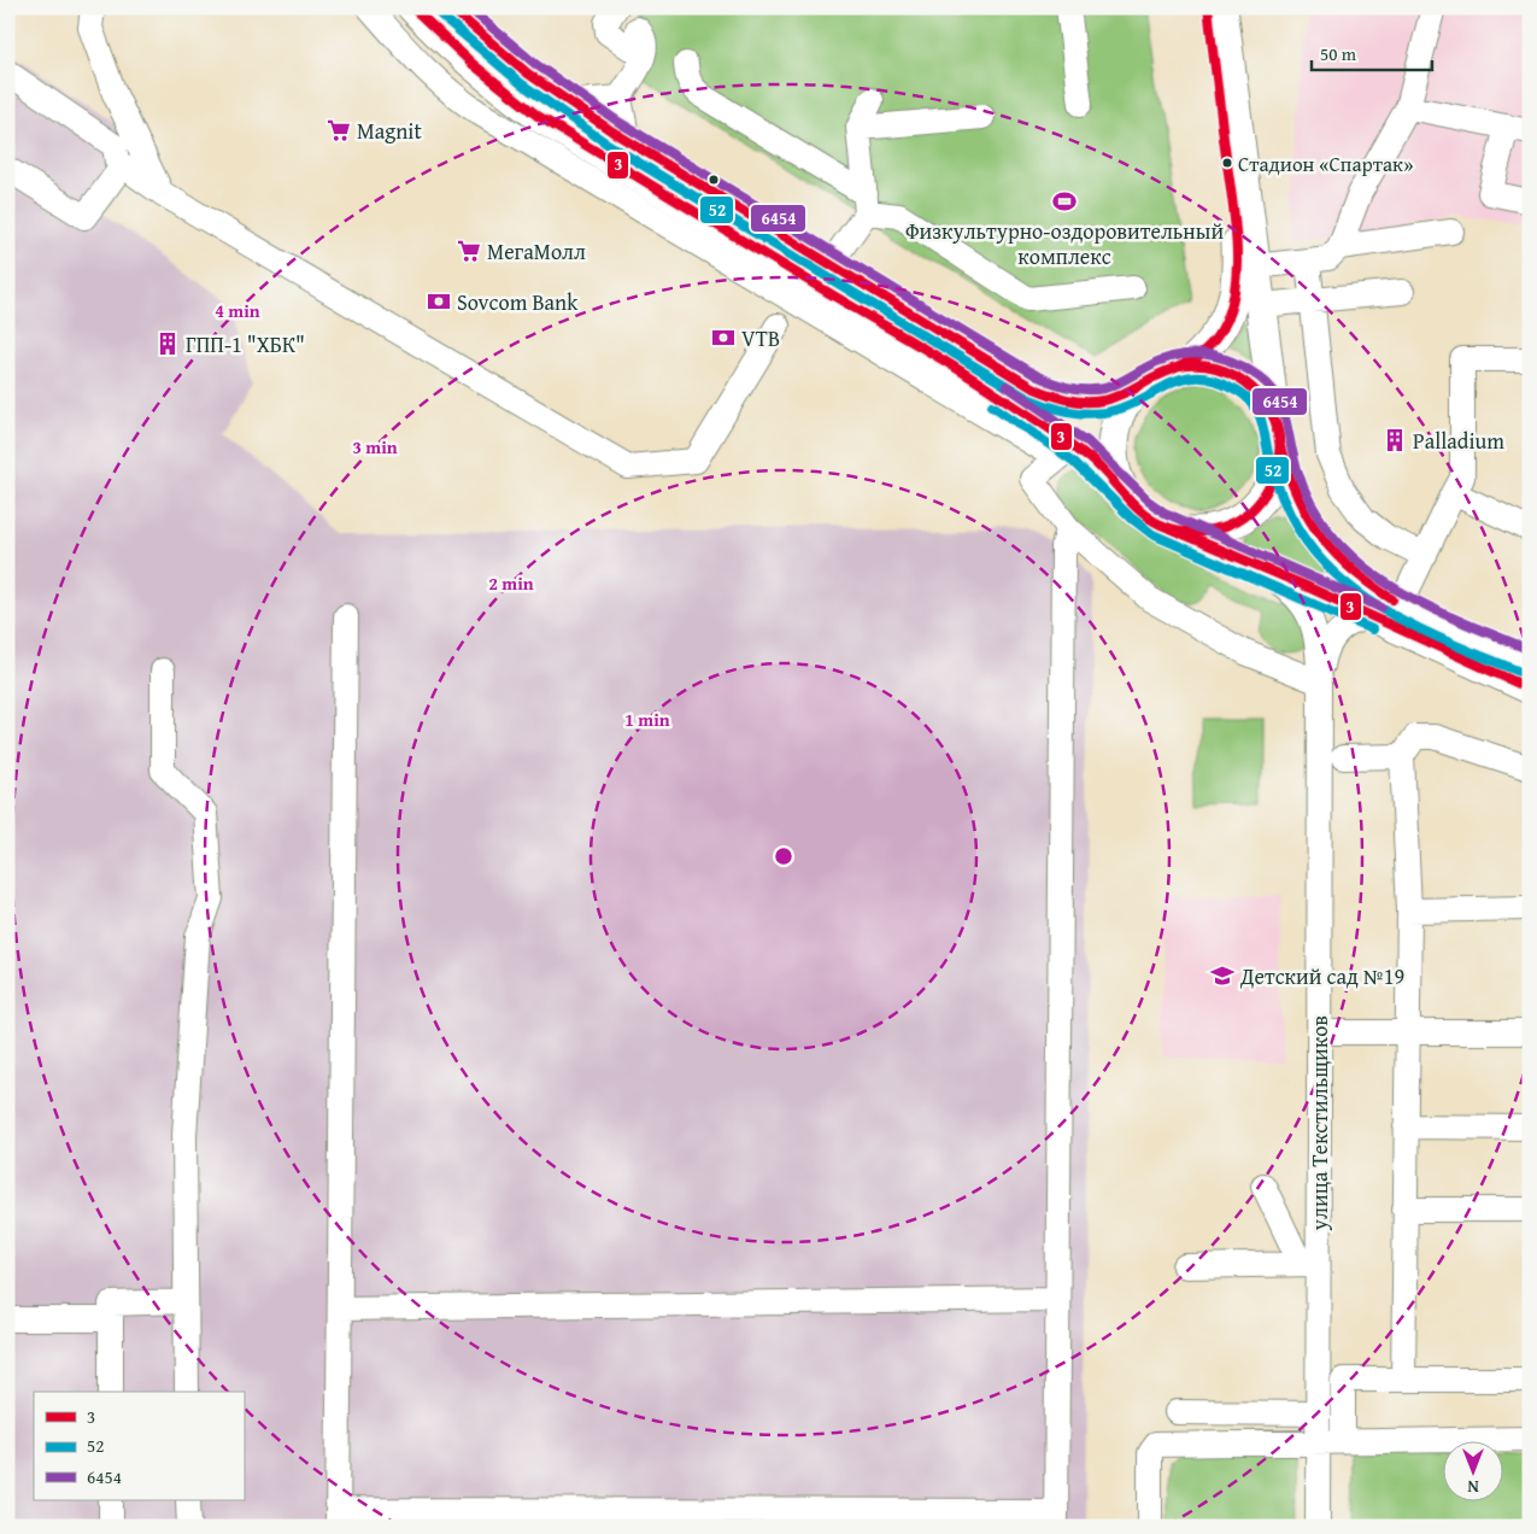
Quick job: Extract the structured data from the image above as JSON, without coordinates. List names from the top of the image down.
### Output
{
  "streets": {
    "street": ["улица Текстильщиков"]
  },
  "places": {
    "supermarket": ["Magnit", "МегаМолл"],
    "other": ["Стадион «Спартак»"],
    "sports": ["Физкультурно-оздоровительный комплекс"],
    "bank": ["Sovcom Bank", "VTB"],
    "building": ["ГПП-1 \"ХБК\"", "Palladium"],
    "school or university": ["Детский сад №19"]
  },
  "lines": ["transit line 3", "transit line 6454", "transit line 52"],
  "legend": ["3", "52", "6454"],
  "scale_bar": "50 m",
  "north": "bottom",
  "rings": [
    "4 min",
    "3 min",
    "2 min",
    "1 min"
  ]
}
